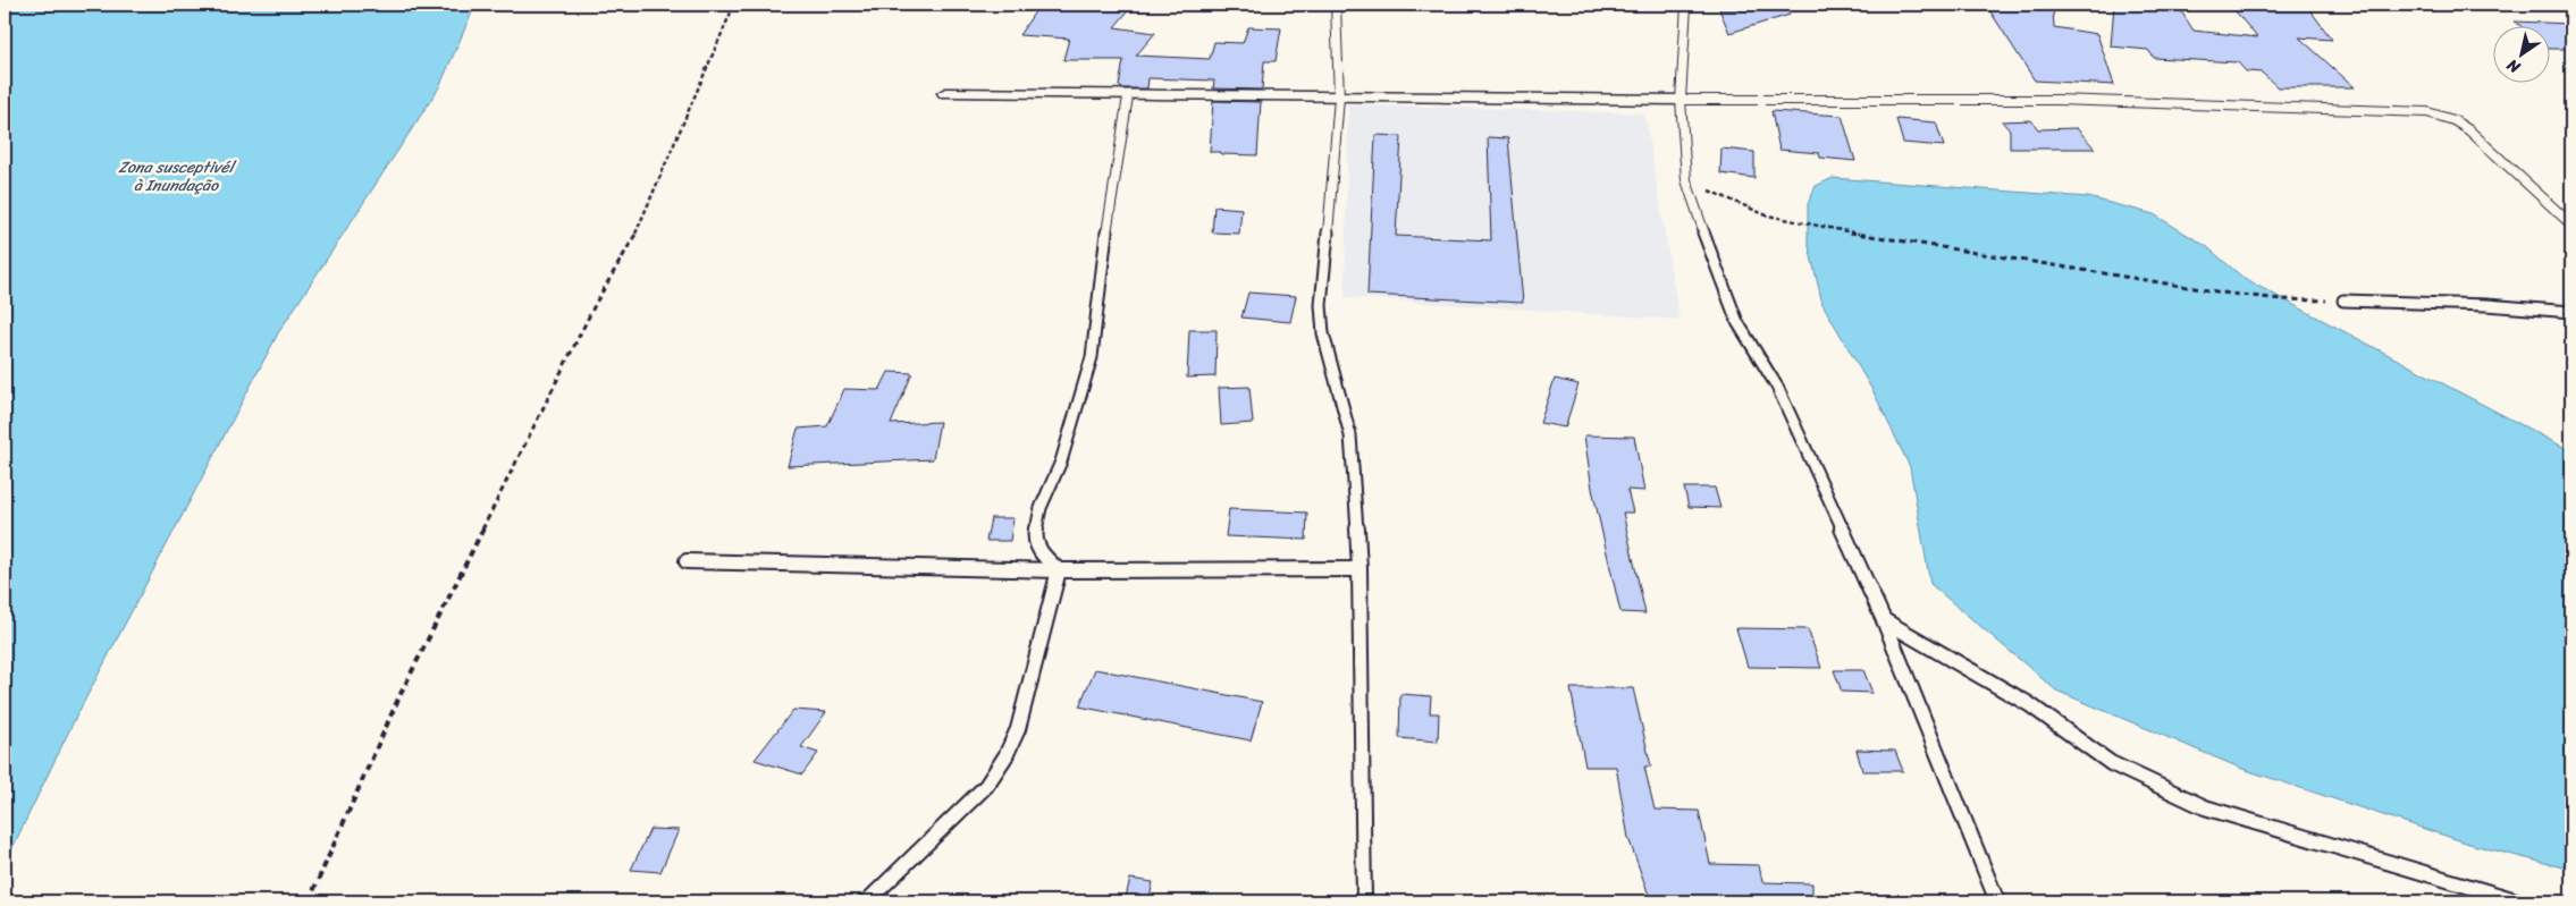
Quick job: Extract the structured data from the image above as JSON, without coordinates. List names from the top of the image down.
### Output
{
  "water": ["Zona susceptivél à Inundação"],
  "north": "bottom left"
}
